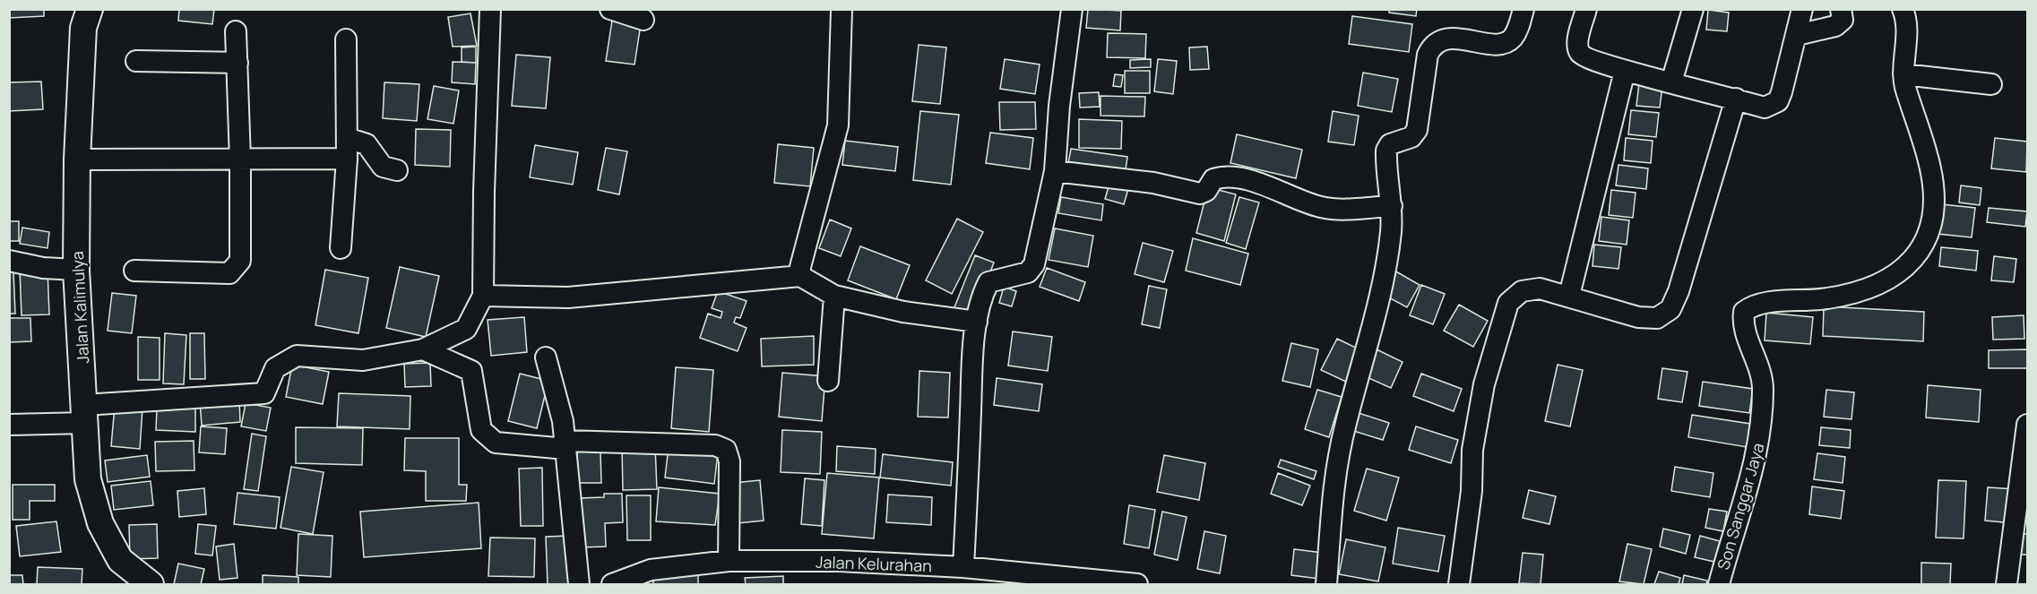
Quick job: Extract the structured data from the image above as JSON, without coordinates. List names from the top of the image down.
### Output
{
  "streets": {
    "street": ["Jalan Kalimulya", "Son Sanggar Jaya", "Jalan Kelurahan"]
  }
}
